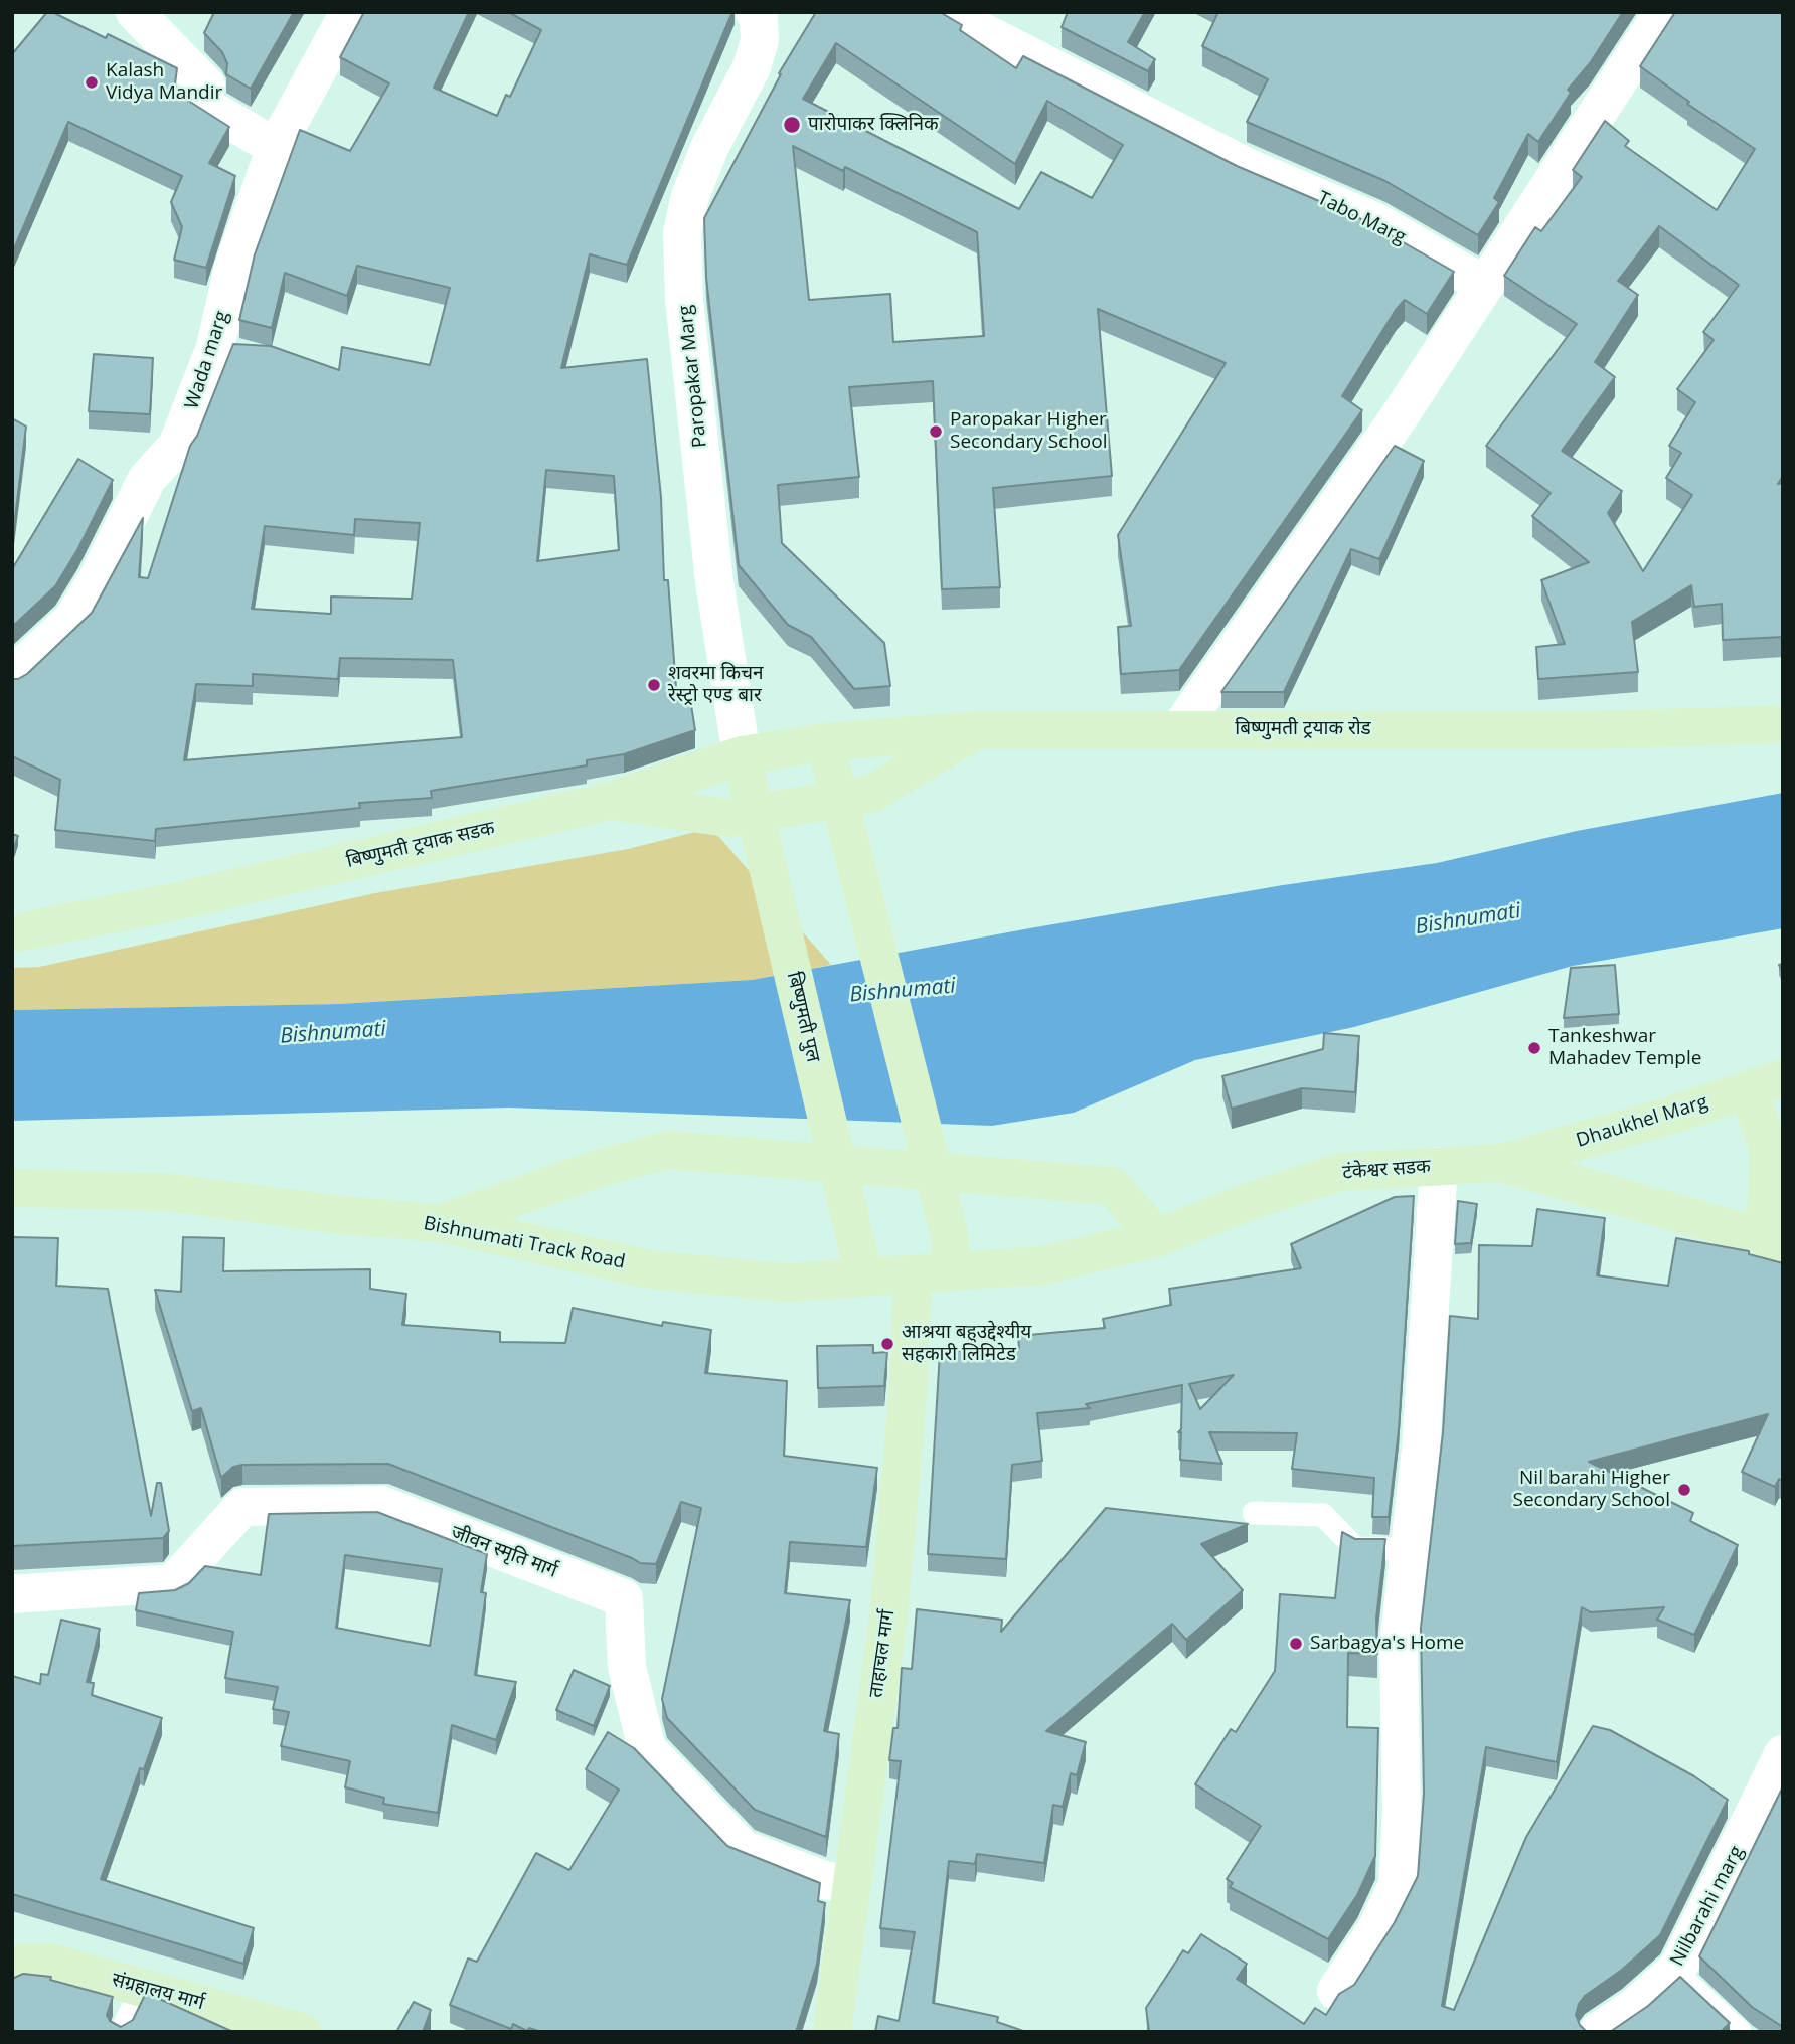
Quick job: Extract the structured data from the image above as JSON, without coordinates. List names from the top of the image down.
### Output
{
  "streets": {
    "main road": [
      "बिष्णुमती ट्रयाक रोड",
      "बिष्णुमती ट्रयाक सडक",
      "बिष्णुमती पुल",
      "Dhaukhel Marg",
      "टंकेश्वर सडक",
      "Bishnumati Track Road",
      "ताहाचल मार्ग",
      "संग्रहालय मार्ग"
    ],
    "street": [
      "Tabo Marg",
      "Wada marg",
      "Paropakar Marg",
      "जीवन स्मृति मार्ग",
      "Nilbarahi marg"
    ]
  },
  "crossings": [
    ["Paropakar Marg", "बिष्णुमती ट्रयाक सडक"],
    ["Paropakar Marg", "बिष्णुमती पुल"],
    ["बिष्णुमती ट्रयाक रोड", "बिष्णुमती ट्रयाक सडक"],
    ["बिष्णुमती ट्रयाक सडक", "बिष्णुमती पुल"],
    ["बिष्णुमती पुल", "Bishnumati Track Road"],
    ["Dhaukhel Marg", "टंकेश्वर सडक"],
    ["टंकेश्वर सडक", "Bishnumati Track Road"],
    ["Bishnumati Track Road", "ताहाचल मार्ग"],
    ["जीवन स्मृति मार्ग", "ताहाचल मार्ग"]
  ],
  "water": ["Bishnumati"],
  "places": [
    "Kalash Vidya Mandir",
    "पारोपाकर क्लिनिक",
    "Paropakar Higher Secondary School",
    "शवरमा किचन रेस्ट्रो एण्ड बार",
    "Tankeshwar Mahadev Temple",
    "आश्रया बहुउद्देश्यीय सहकारी लिमिटेड",
    "Nil barahi Higher Secondary School",
    "Sarbagya's Home"
  ]
}
